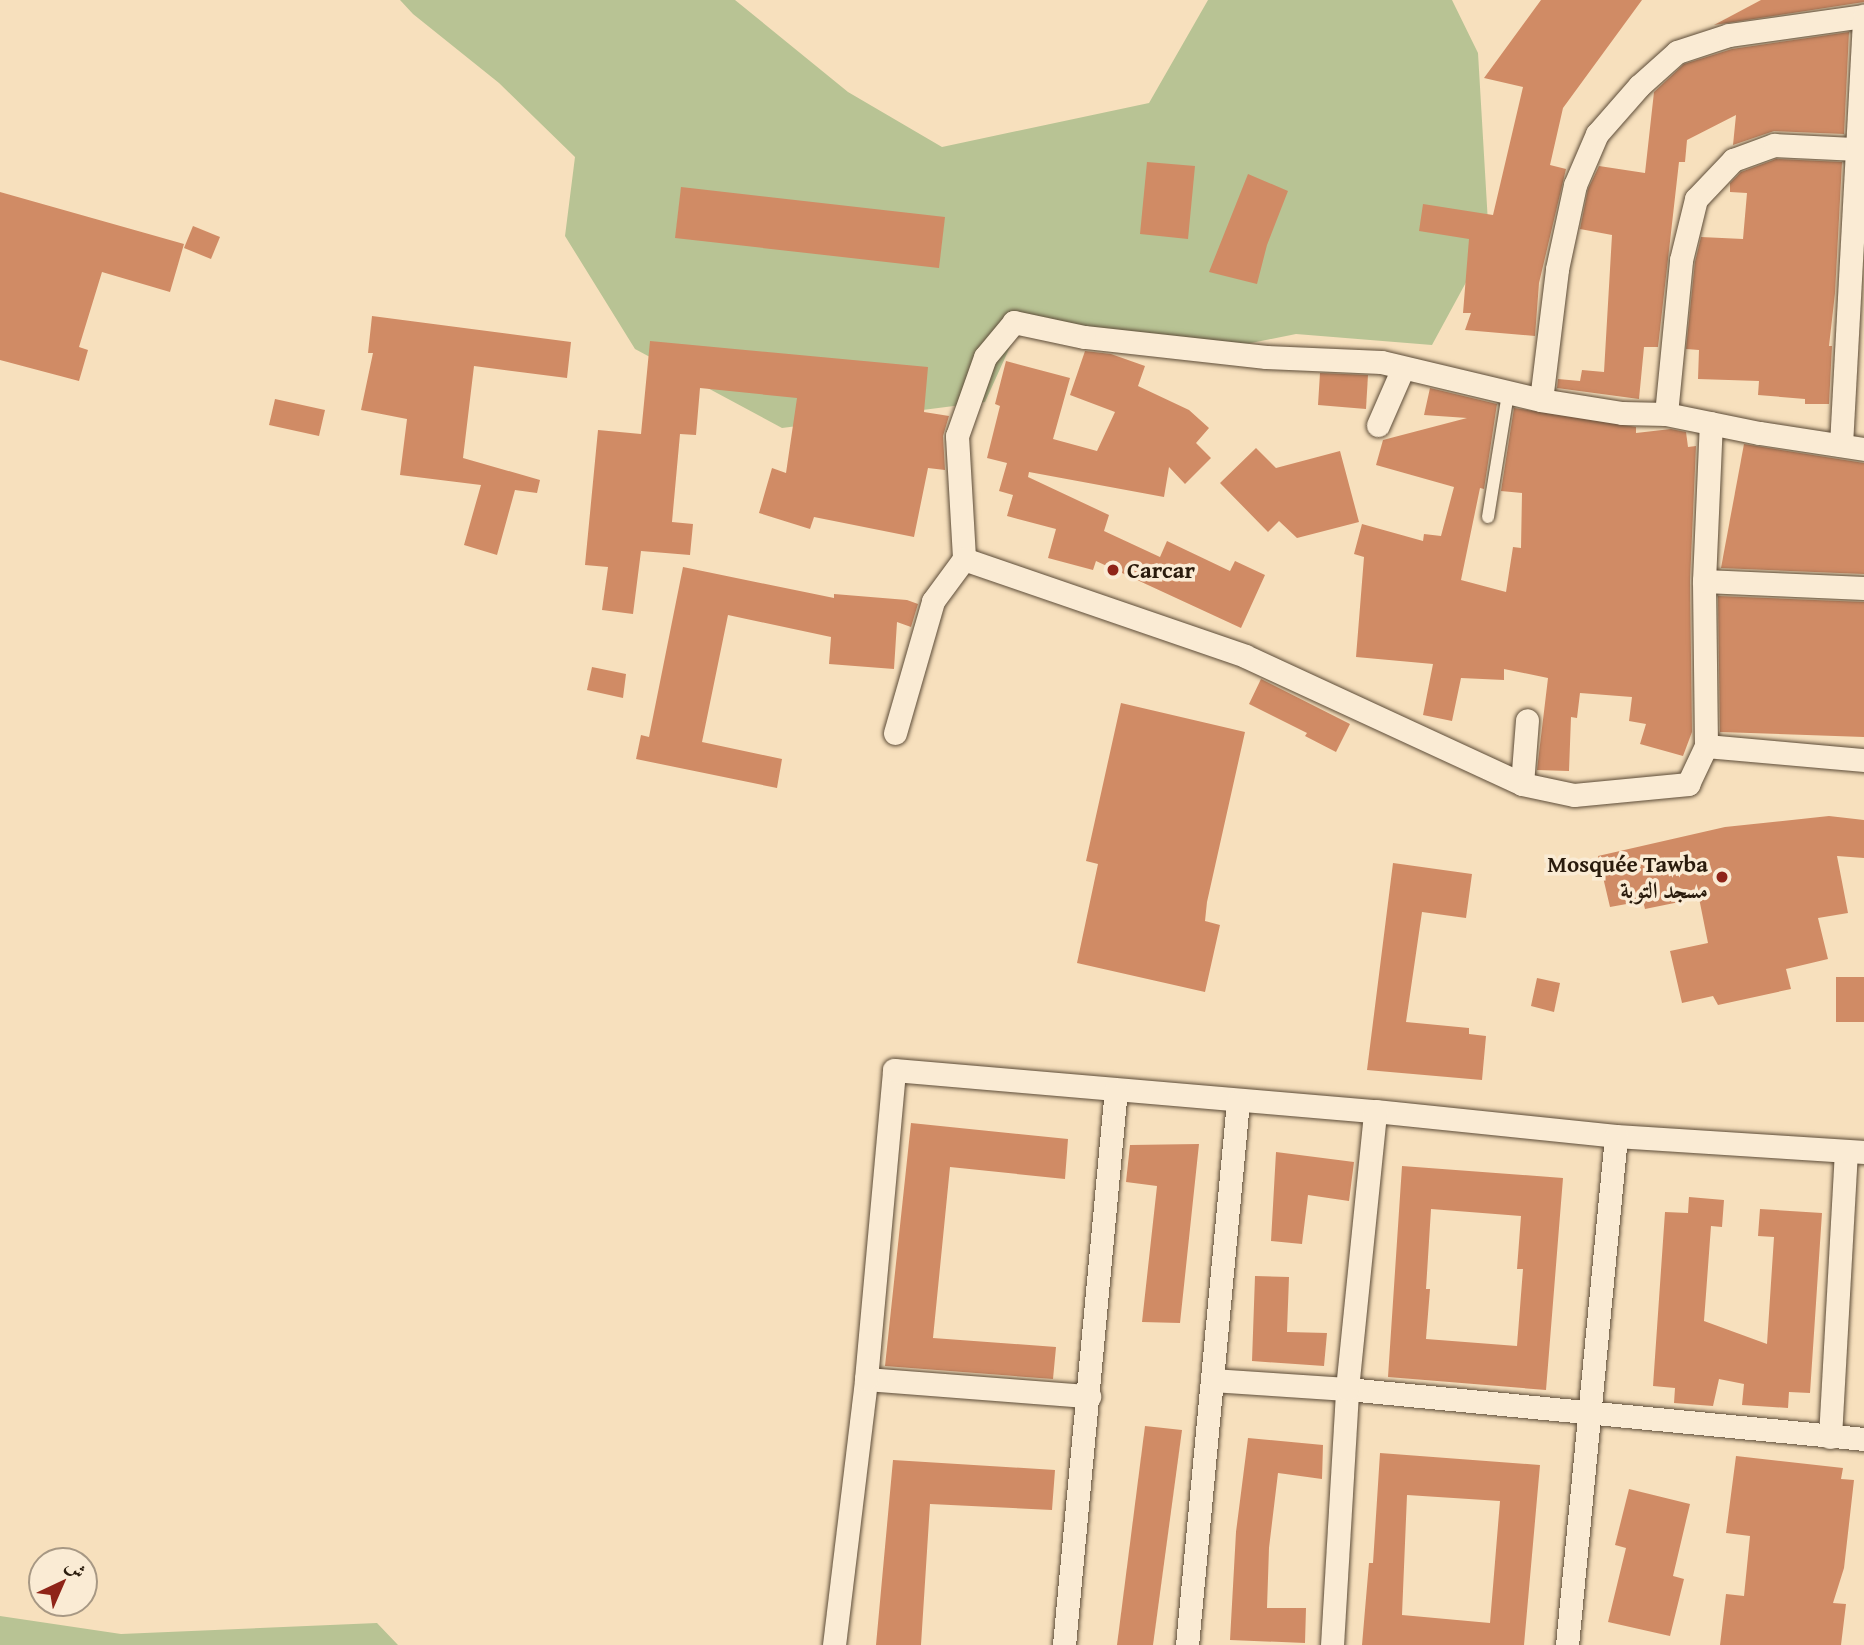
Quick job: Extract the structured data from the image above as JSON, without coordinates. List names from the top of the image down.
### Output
{
  "places": ["Carcar", "Mosquée Tawba مسجد التوبة"],
  "north": "top right"
}
